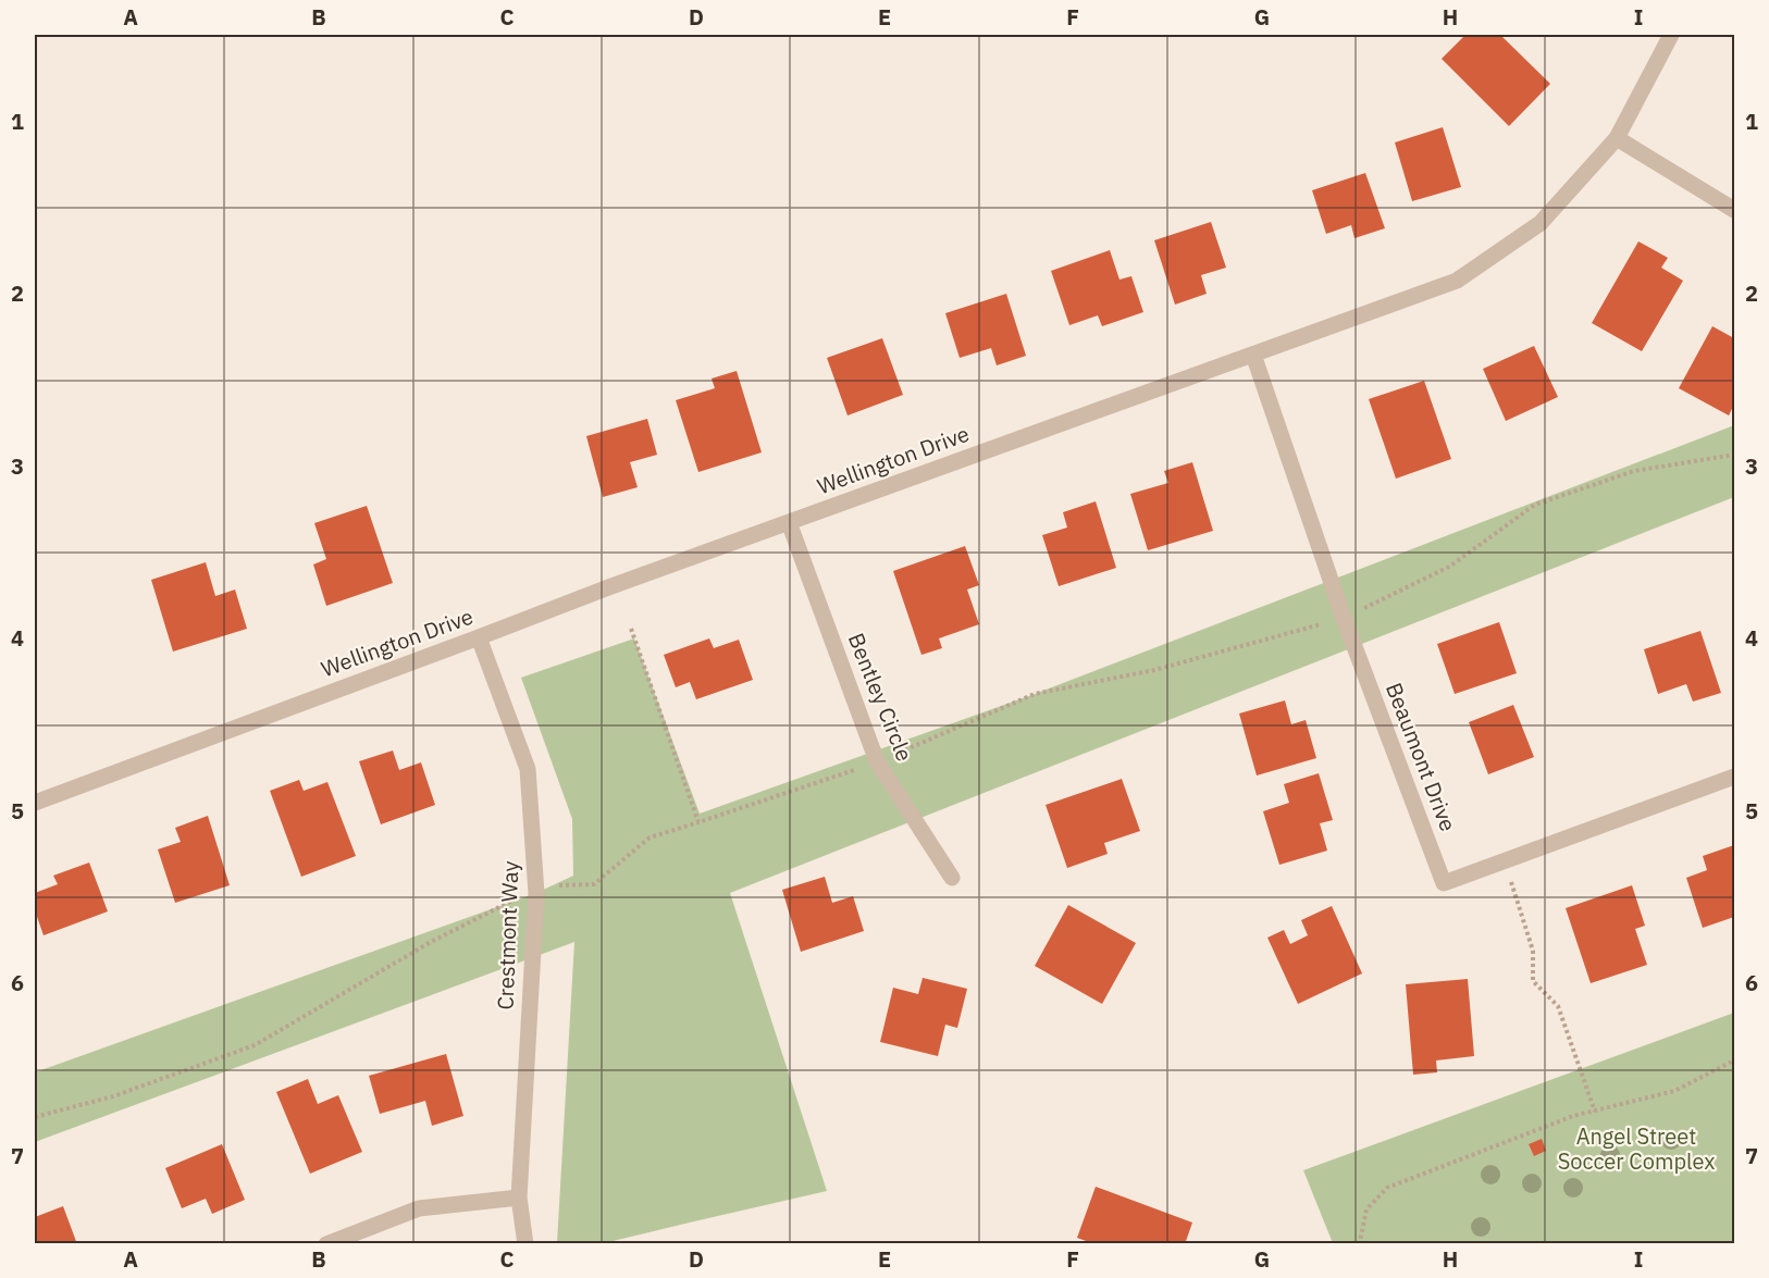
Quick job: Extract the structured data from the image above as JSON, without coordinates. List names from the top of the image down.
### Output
{
  "streets": {
    "street": [
      "Wellington Drive",
      "Bentley Circle",
      "Beaumont Drive",
      "Crestmont Way"
    ]
  },
  "crossings": [
    ["Wellington Drive", "Bentley Circle"],
    ["Wellington Drive", "Beaumont Drive"],
    ["Wellington Drive", "Crestmont Way"]
  ],
  "parks": ["Angel Street Soccer Complex"],
  "grid": {
    "columns": [
      "A",
      "B",
      "C",
      "D",
      "E",
      "F",
      "G",
      "H",
      "I"
    ],
    "rows": [
      "1",
      "2",
      "3",
      "4",
      "5",
      "6",
      "7"
    ]
  }
}
